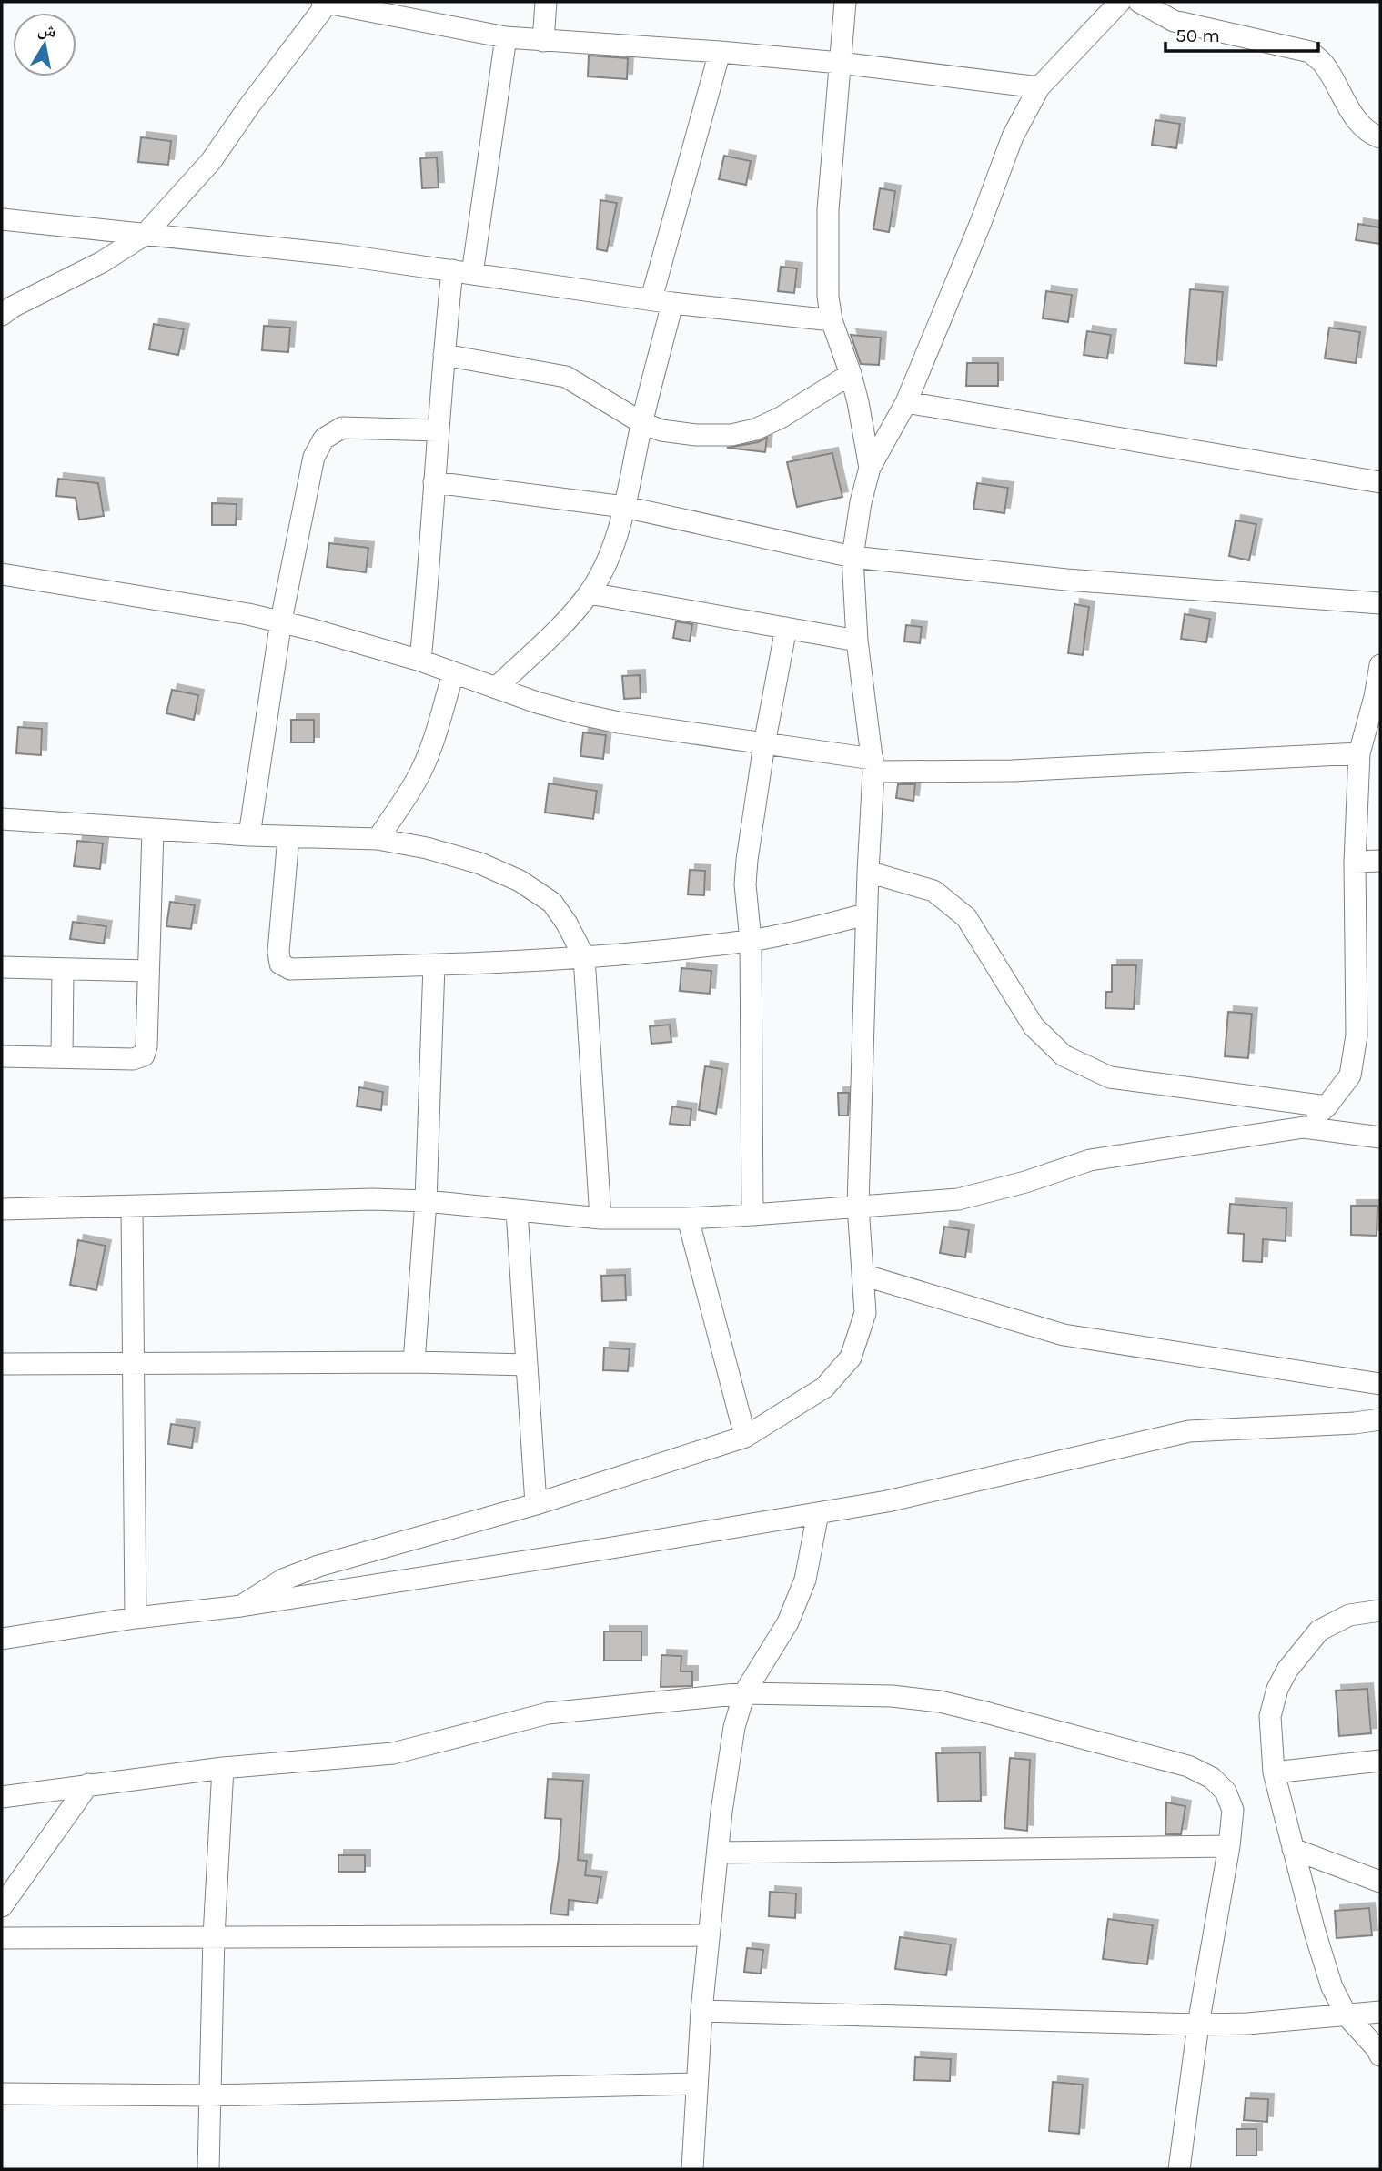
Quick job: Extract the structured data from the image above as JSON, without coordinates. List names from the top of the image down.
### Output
{
  "scale_bar": "50 m",
  "north": "top"
}
